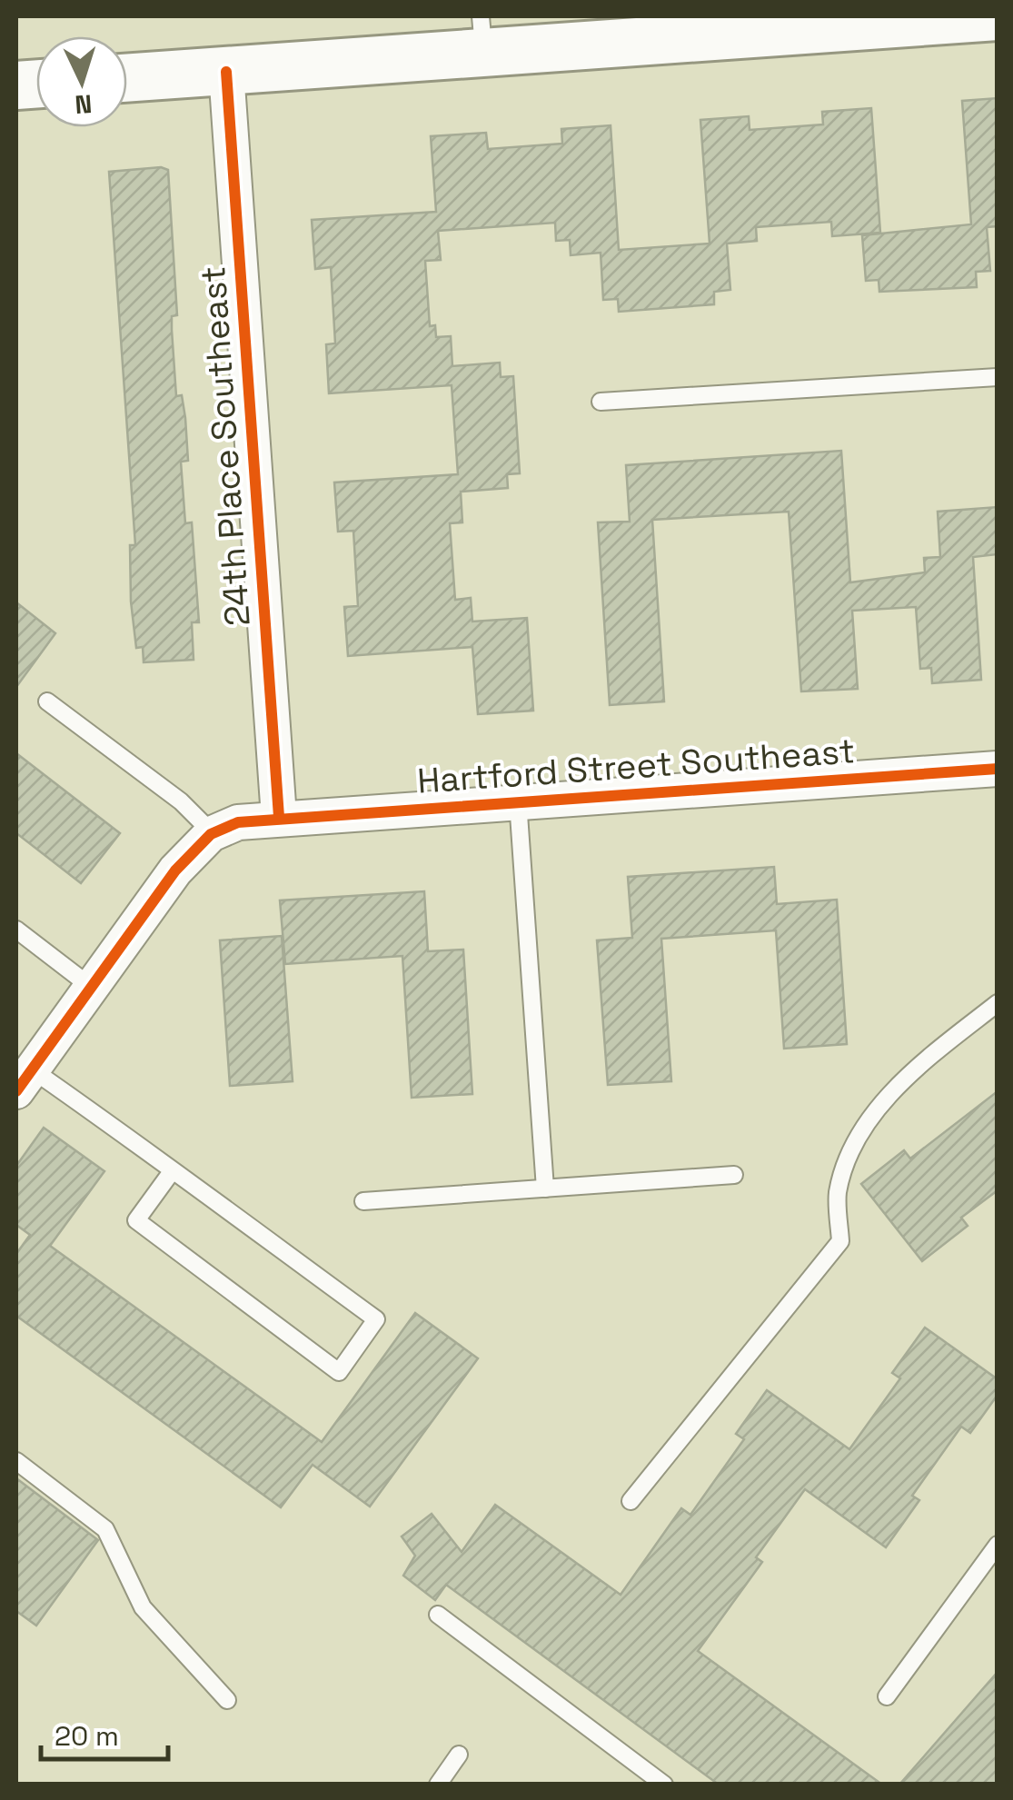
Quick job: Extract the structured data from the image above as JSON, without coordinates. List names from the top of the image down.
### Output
{
  "streets": {
    "street": ["24th Place Southeast", "Hartford Street Southeast"]
  },
  "crossings": [
    ["24th Place Southeast", "Hartford Street Southeast"]
  ],
  "scale_bar": "20 m",
  "north": "bottom"
}
